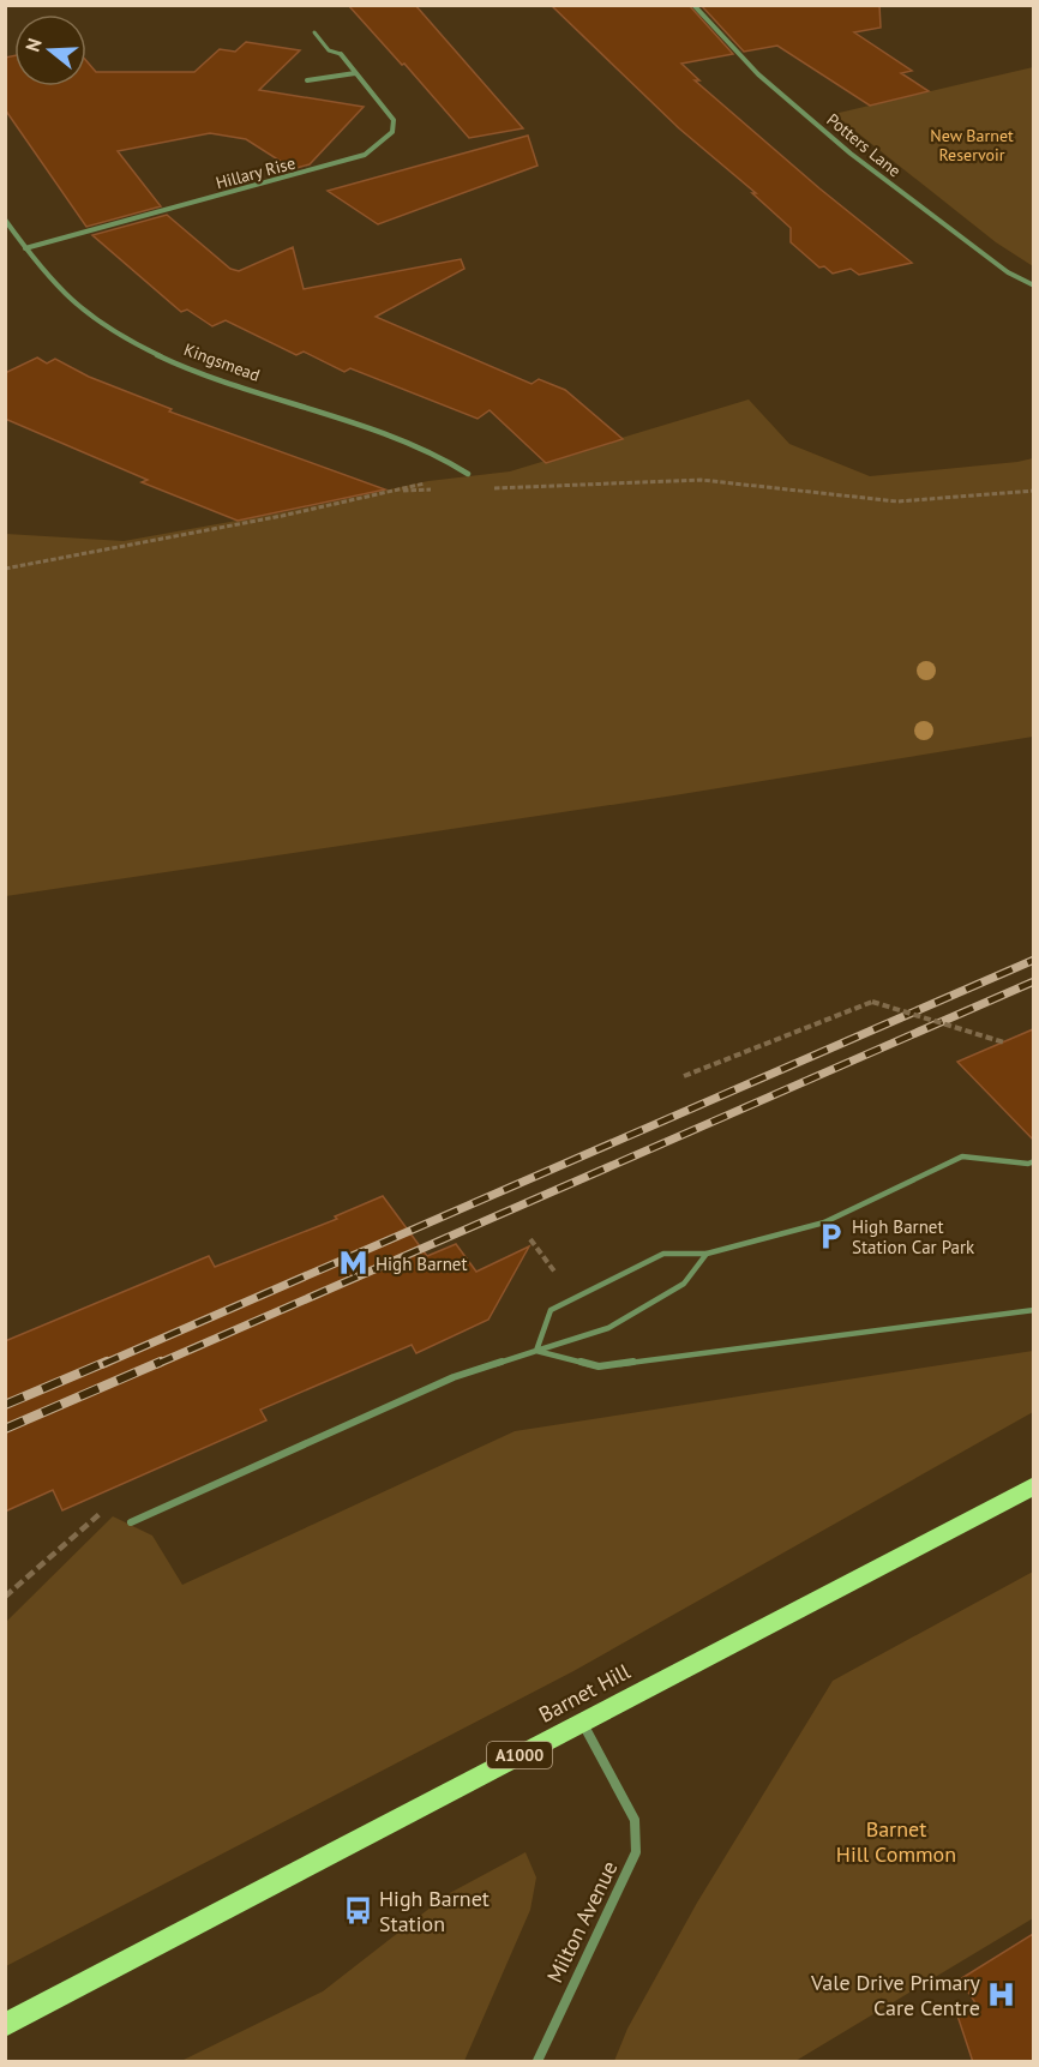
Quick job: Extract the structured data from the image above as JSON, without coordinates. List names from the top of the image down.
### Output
{
  "streets": {
    "main road": ["Barnet Hill", "A1000"],
    "street": [
      "Potters Lane",
      "Hillary Rise",
      "Kingsmead",
      "Milton Avenue"
    ]
  },
  "crossings": [
    ["Hillary Rise", "Kingsmead"],
    ["Barnet Hill", "Milton Avenue"]
  ],
  "parks": ["New Barnet Reservoir", "Barnet Hill Common"],
  "places": {
    "parking": ["High Barnet Station Car Park"],
    "metro station": ["High Barnet"],
    "bus stop": ["High Barnet Station"],
    "hospital": ["Vale Drive Primary Care Centre"]
  },
  "north": "left"
}
